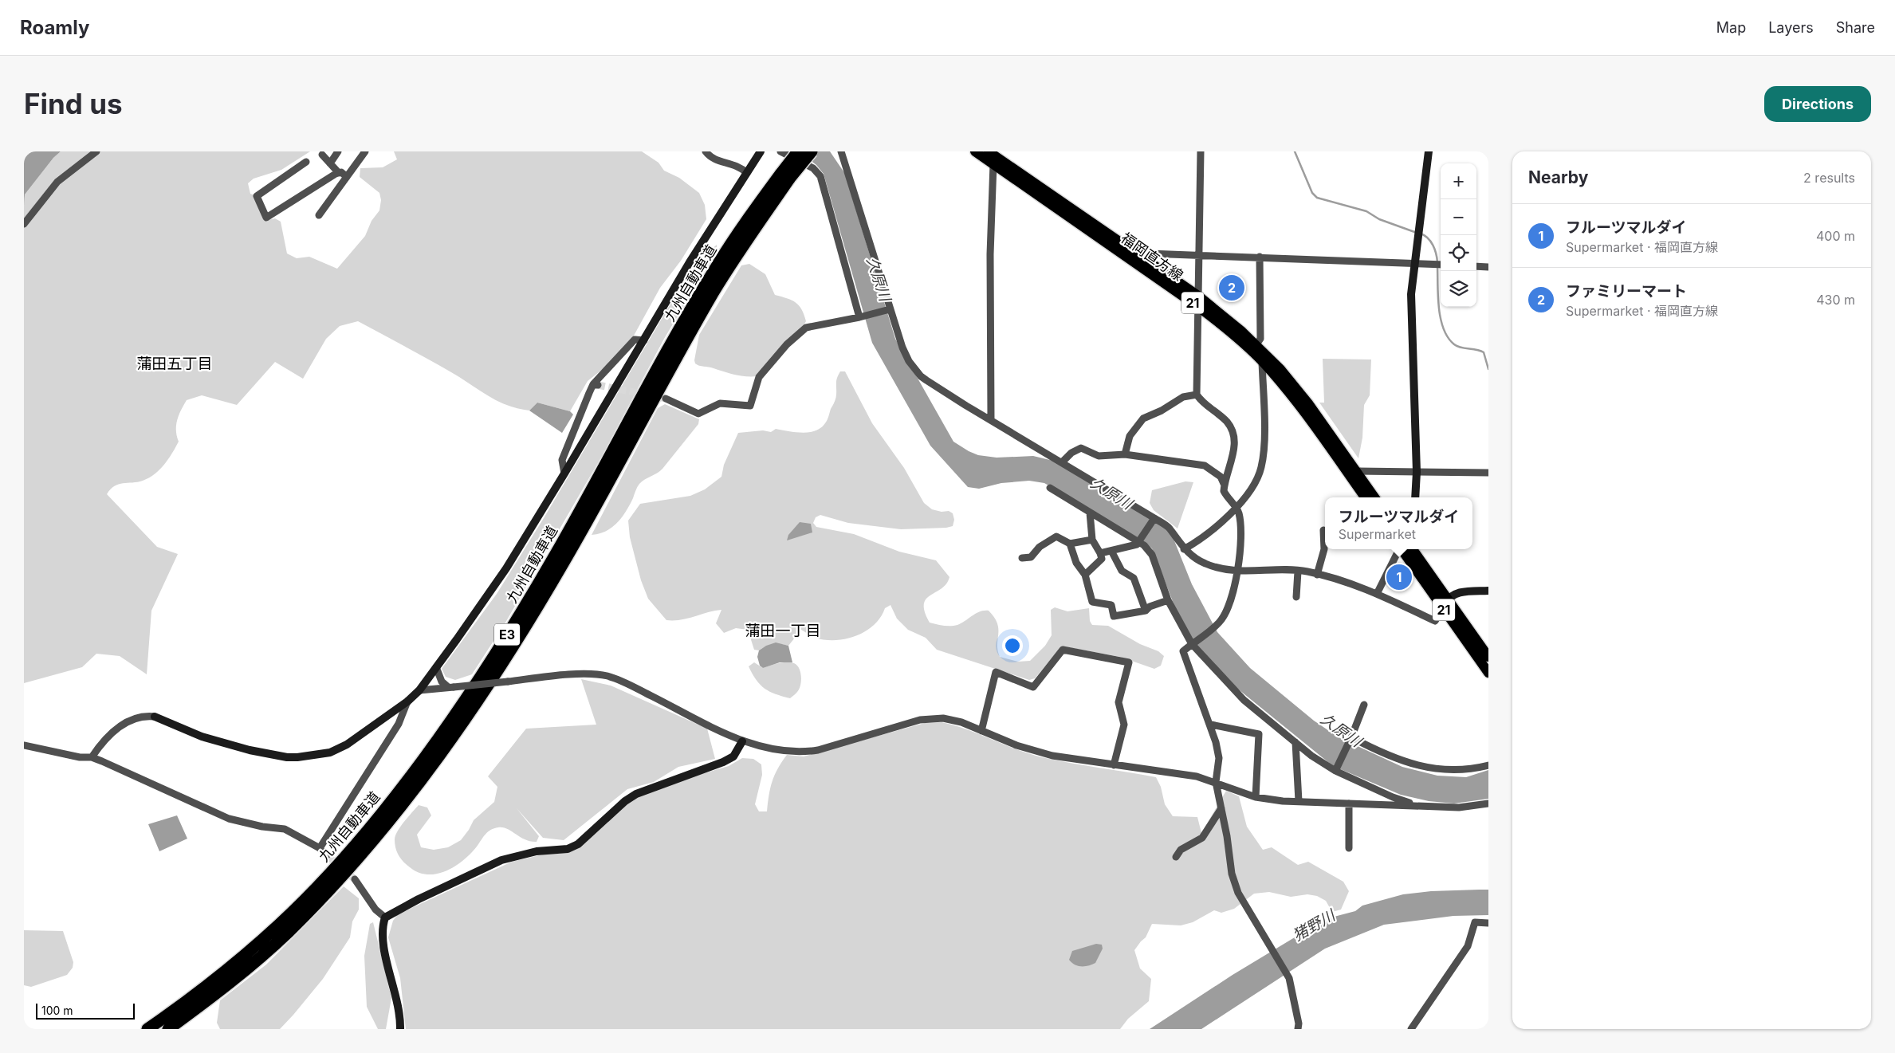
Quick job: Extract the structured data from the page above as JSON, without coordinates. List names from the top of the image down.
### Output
{
  "streets": {
    "highway": ["九州自動車道", "E3"],
    "main road": ["福岡直方線", "21"]
  },
  "districts": ["蒲田五丁目", "蒲田一丁目"],
  "water": ["久原川", "猪野川"],
  "scale_bar": "100 m",
  "page": {
    "header": "Roamly",
    "nav": ["Map", "Layers", "Share"],
    "buttons": "Directions",
    "title": "Find us",
    "heading": ["Nearby", "2 results"],
    "map_buttons": ["+", "−"],
    "list": [
      {
        "mark": "1",
        "name": "フルーツマルダイ",
        "note": "Supermarket · 福岡直方線",
        "value": "400 m"
      },
      {
        "mark": "2",
        "name": "ファミリーマート",
        "note": "Supermarket · 福岡直方線",
        "value": "430 m"
      }
    ],
    "pins": ["2", "1"],
    "popup": ["フルーツマルダイ", "Supermarket"],
    "scale": "100 m"
  }
}
